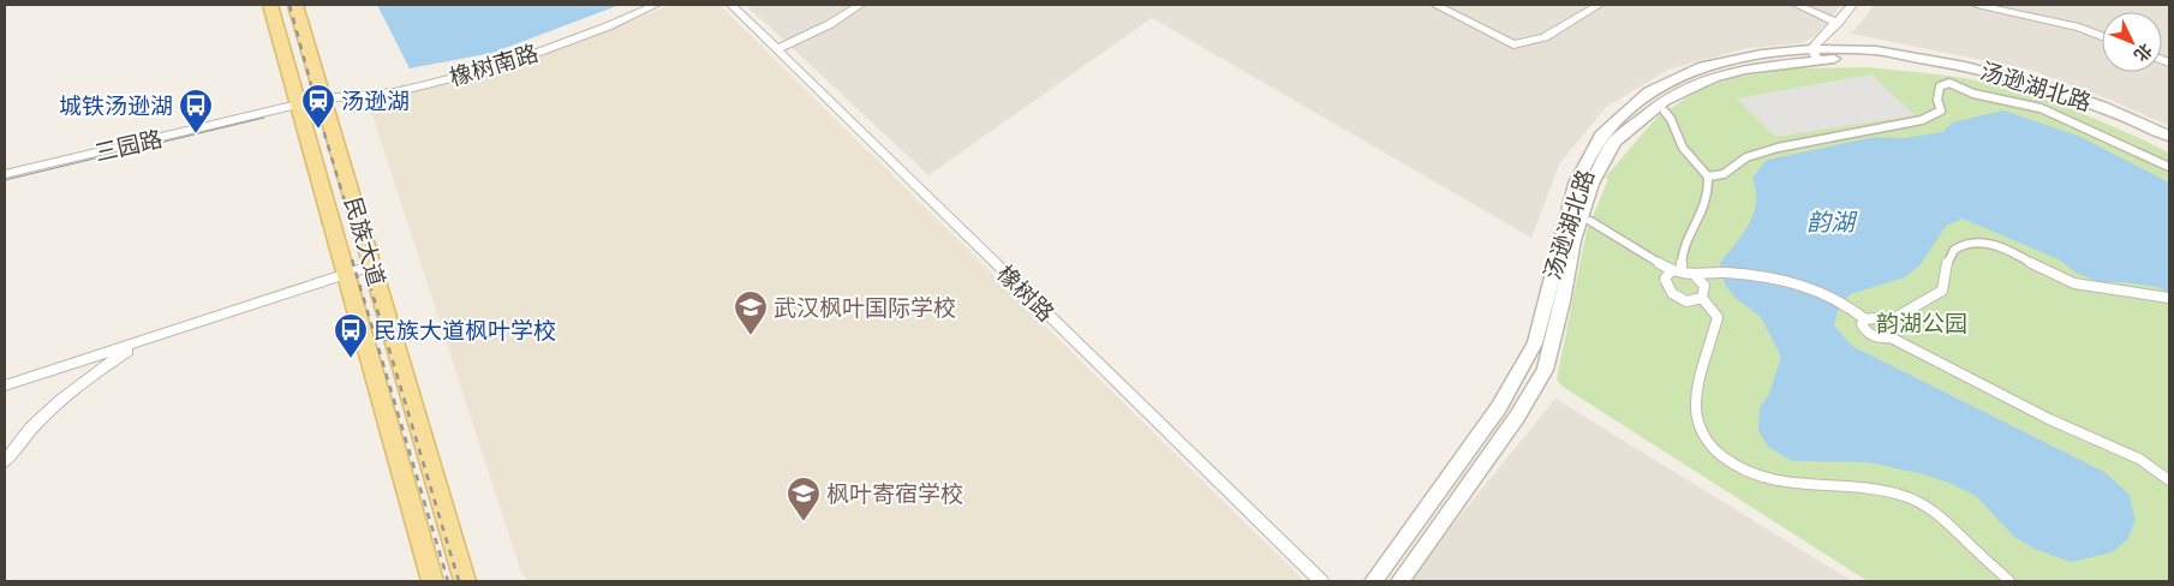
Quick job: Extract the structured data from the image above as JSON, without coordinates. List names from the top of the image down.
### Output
{
  "streets": {
    "main road": ["民族大道"],
    "street": [
      "橡树南路",
      "汤逊湖北路",
      "三园路",
      "橡树路"
    ]
  },
  "crossings": [
    ["橡树南路", "三园路"],
    ["橡树南路", "民族大道"],
    ["三园路", "民族大道"]
  ],
  "water": ["韵湖"],
  "parks": ["韵湖公园"],
  "places": {
    "station": ["汤逊湖"],
    "bus stop": ["城铁汤逊湖", "民族大道枫叶学校"],
    "school or university": ["武汉枫叶国际学校", "枫叶寄宿学校"]
  },
  "north": "bottom right"
}
